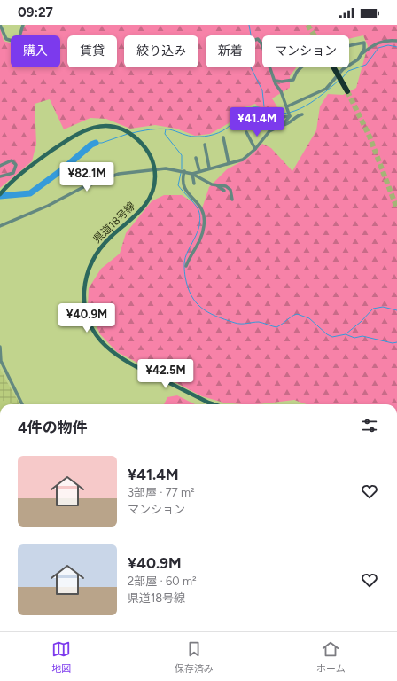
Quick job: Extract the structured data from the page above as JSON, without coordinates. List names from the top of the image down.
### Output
{
  "streets": {
    "main road": ["県道18号線"]
  },
  "page": {
    "status": "09:27",
    "chip": [
      "購入",
      "賃貸",
      "絞り込み",
      "新着",
      "マンション"
    ],
    "price": [
      "¥41.4M",
      "¥82.1M",
      "¥40.9M",
      "¥42.5M"
    ],
    "heading": "4件の物件",
    "list": [
      {
        "name": "¥41.4M",
        "note": "3部屋 · 77 m² · マンション"
      },
      {
        "name": "¥40.9M",
        "note": "2部屋 · 60 m² · 県道18号線"
      }
    ],
    "tabs": ["地図", "保存済み", "ホーム"]
  }
}
